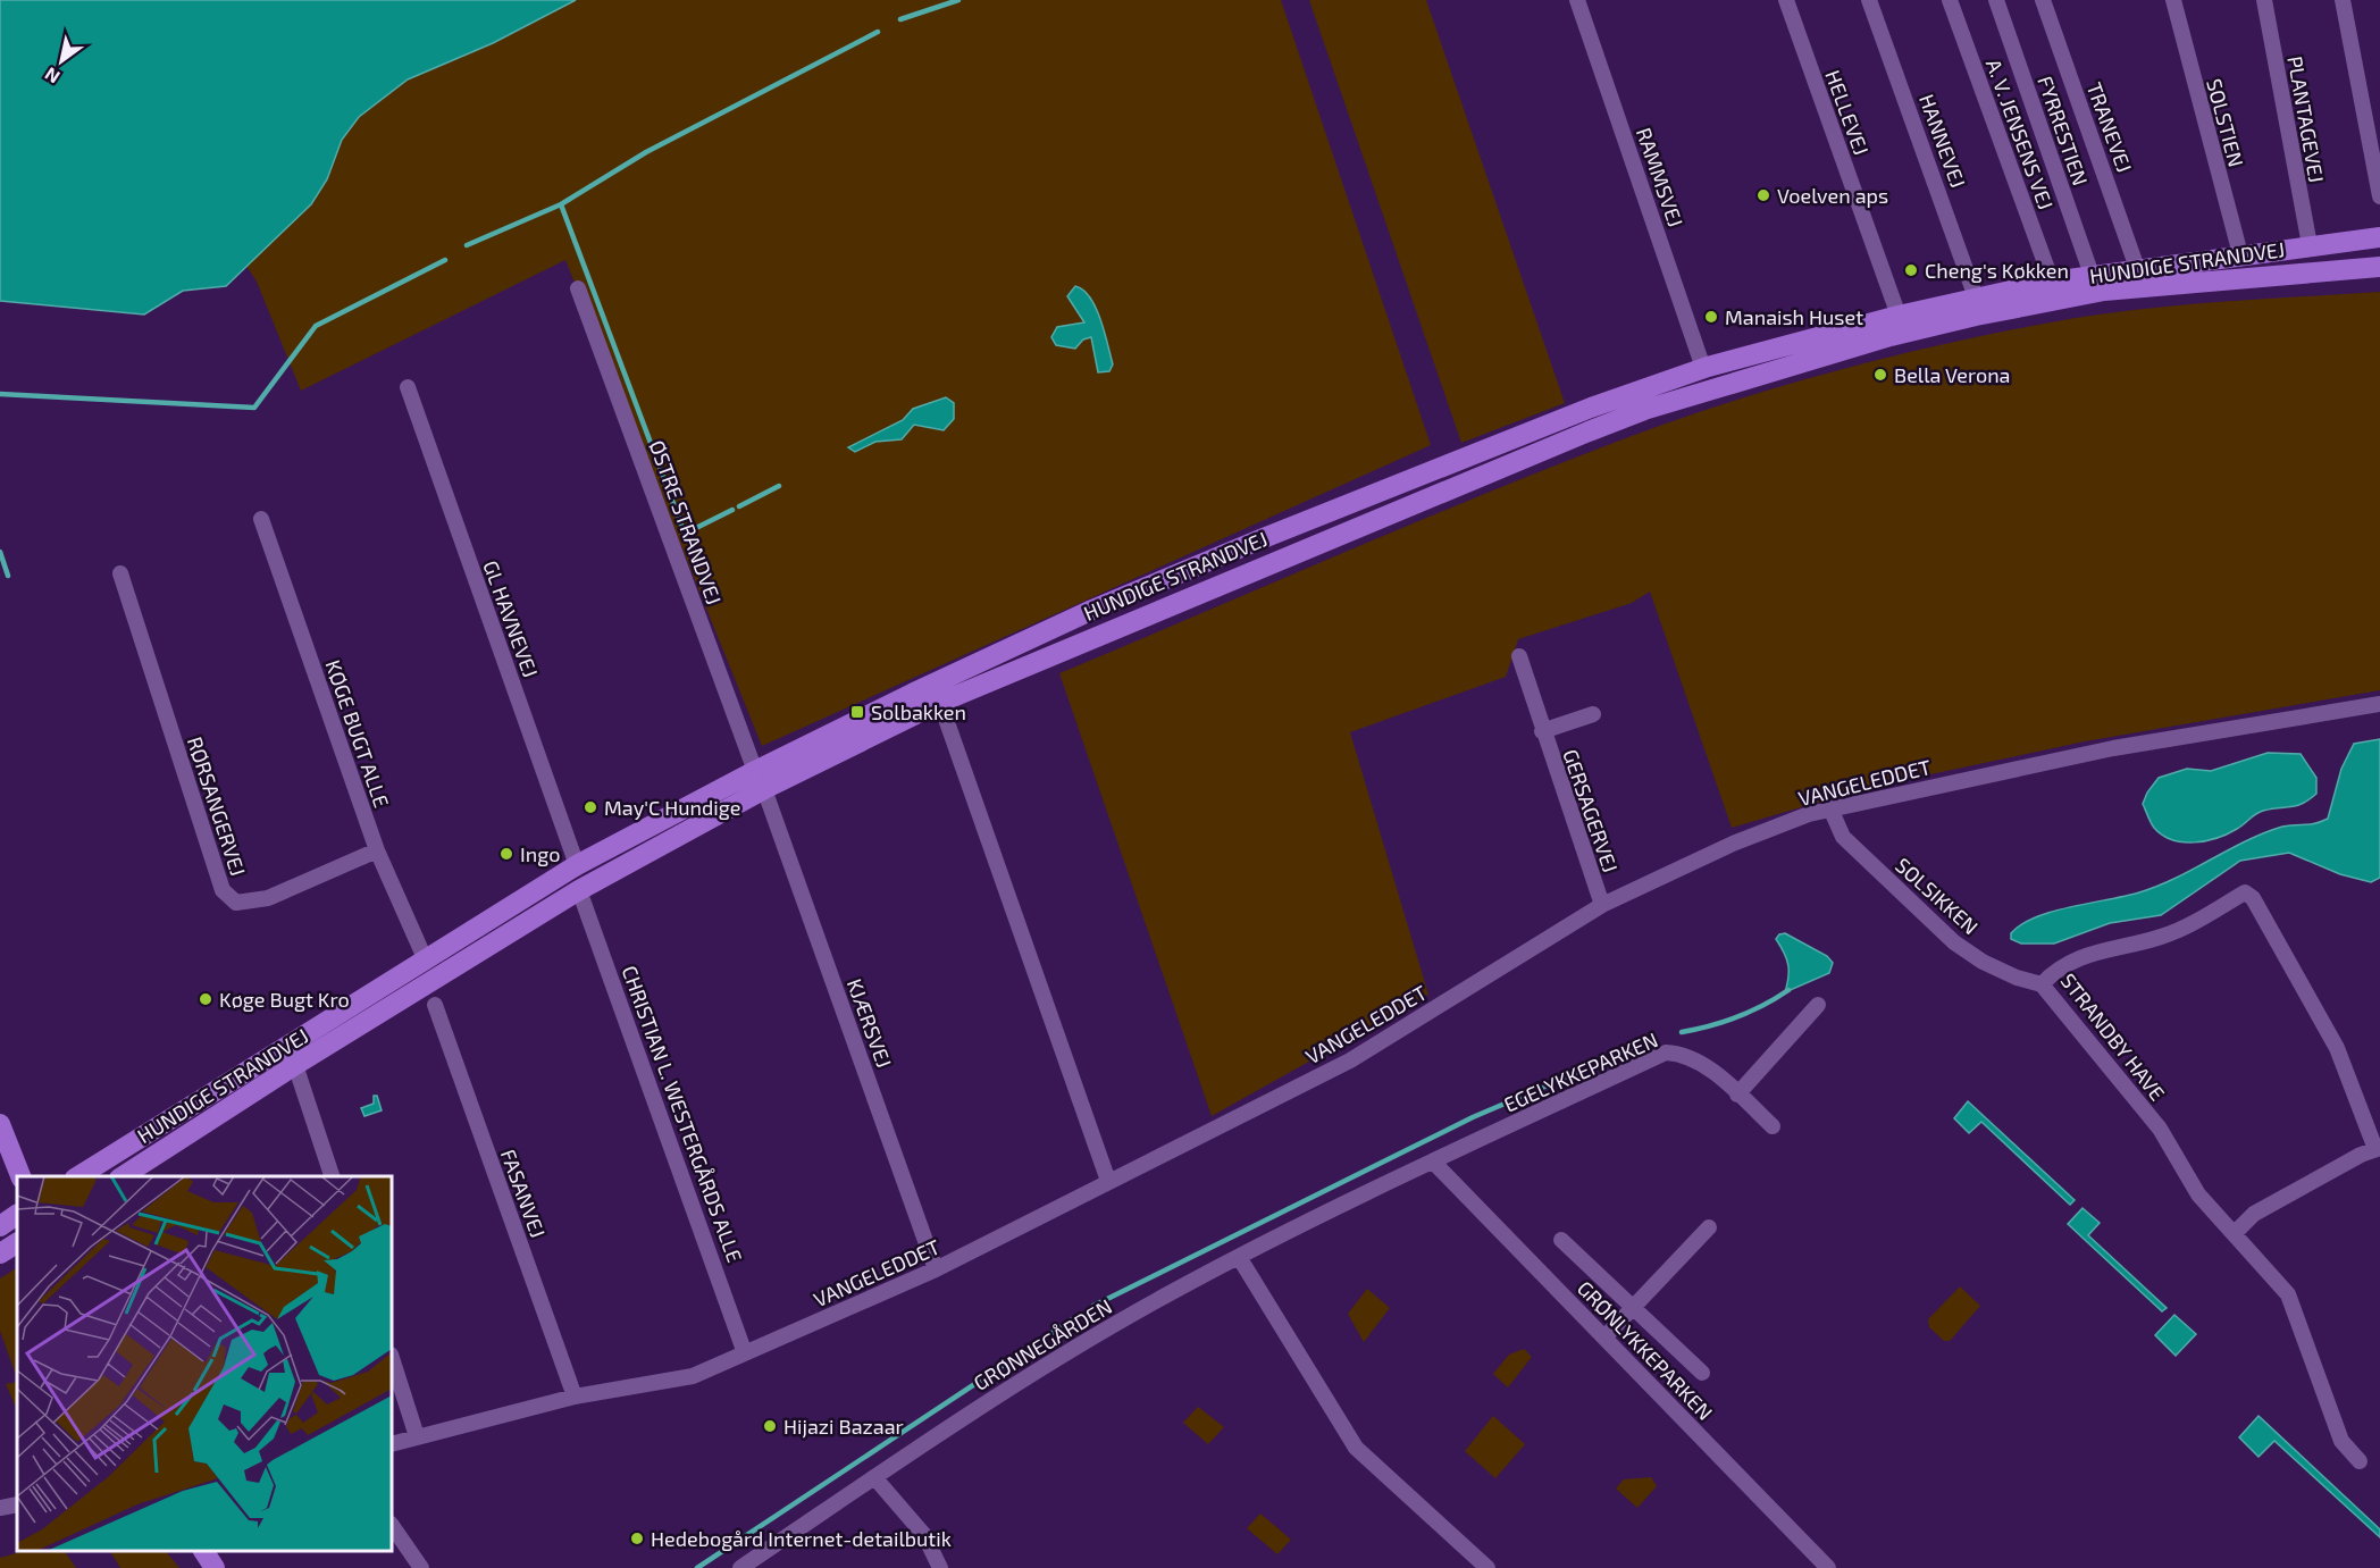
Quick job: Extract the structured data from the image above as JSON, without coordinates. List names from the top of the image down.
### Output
{
  "streets": {
    "main road": ["HUNDIGE STRANDVEJ"],
    "street": [
      "HELLEVEJ",
      "PLANTAGEVEJ",
      "SOLSTIEN",
      "TRANEVEJ",
      "FYRRESTIEN",
      "A. V. JENSENS VEJ",
      "HANNEVEJ",
      "RAMMSVEJ",
      "ØSTRE STRANDVEJ",
      "GL HAVNEVEJ",
      "KØGE BUGT ALLE",
      "VANGELEDDET",
      "RØRSANGERVEJ",
      "GERSAGERVEJ",
      "SOLSIKKEN",
      "KJÆRSVEJ",
      "STRANDBY HAVE",
      "EGELYKKEPARKEN",
      "CHRISTIAN L. WESTERGÅRDS ALLE",
      "FASANVEJ",
      "GRØNNEGÅRDEN",
      "GRØNLYKKEPARKEN"
    ]
  },
  "crossings": [
    ["HELLEVEJ", "HUNDIGE STRANDVEJ"],
    ["PLANTAGEVEJ", "HUNDIGE STRANDVEJ"],
    ["SOLSTIEN", "HUNDIGE STRANDVEJ"],
    ["TRANEVEJ", "HUNDIGE STRANDVEJ"],
    ["FYRRESTIEN", "HUNDIGE STRANDVEJ"],
    ["A. V. JENSENS VEJ", "HUNDIGE STRANDVEJ"],
    ["HANNEVEJ", "HUNDIGE STRANDVEJ"],
    ["RAMMSVEJ", "HUNDIGE STRANDVEJ"],
    ["HUNDIGE STRANDVEJ", "ØSTRE STRANDVEJ"],
    ["HUNDIGE STRANDVEJ", "GL HAVNEVEJ"],
    ["HUNDIGE STRANDVEJ", "KØGE BUGT ALLE"],
    ["HUNDIGE STRANDVEJ", "KJÆRSVEJ"],
    ["HUNDIGE STRANDVEJ", "CHRISTIAN L. WESTERGÅRDS ALLE"],
    ["ØSTRE STRANDVEJ", "KJÆRSVEJ"],
    ["KØGE BUGT ALLE", "RØRSANGERVEJ"],
    ["VANGELEDDET", "GERSAGERVEJ"],
    ["VANGELEDDET", "SOLSIKKEN"],
    ["VANGELEDDET", "KJÆRSVEJ"],
    ["VANGELEDDET", "CHRISTIAN L. WESTERGÅRDS ALLE"],
    ["VANGELEDDET", "FASANVEJ"],
    ["SOLSIKKEN", "STRANDBY HAVE"],
    ["EGELYKKEPARKEN", "GRØNNEGÅRDEN"],
    ["EGELYKKEPARKEN", "GRØNLYKKEPARKEN"],
    ["GRØNNEGÅRDEN", "GRØNLYKKEPARKEN"]
  ],
  "places": {
    "other": [
      "Voelven aps",
      "Cheng's Køkken",
      "Manaish Huset",
      "Bella Verona",
      "May'C Hundige",
      "Ingo",
      "Køge Bugt Kro",
      "Hijazi Bazaar",
      "Hedebogård Internet-detailbutik"
    ],
    "transit": ["Solbakken"]
  },
  "north": "bottom left"
}
